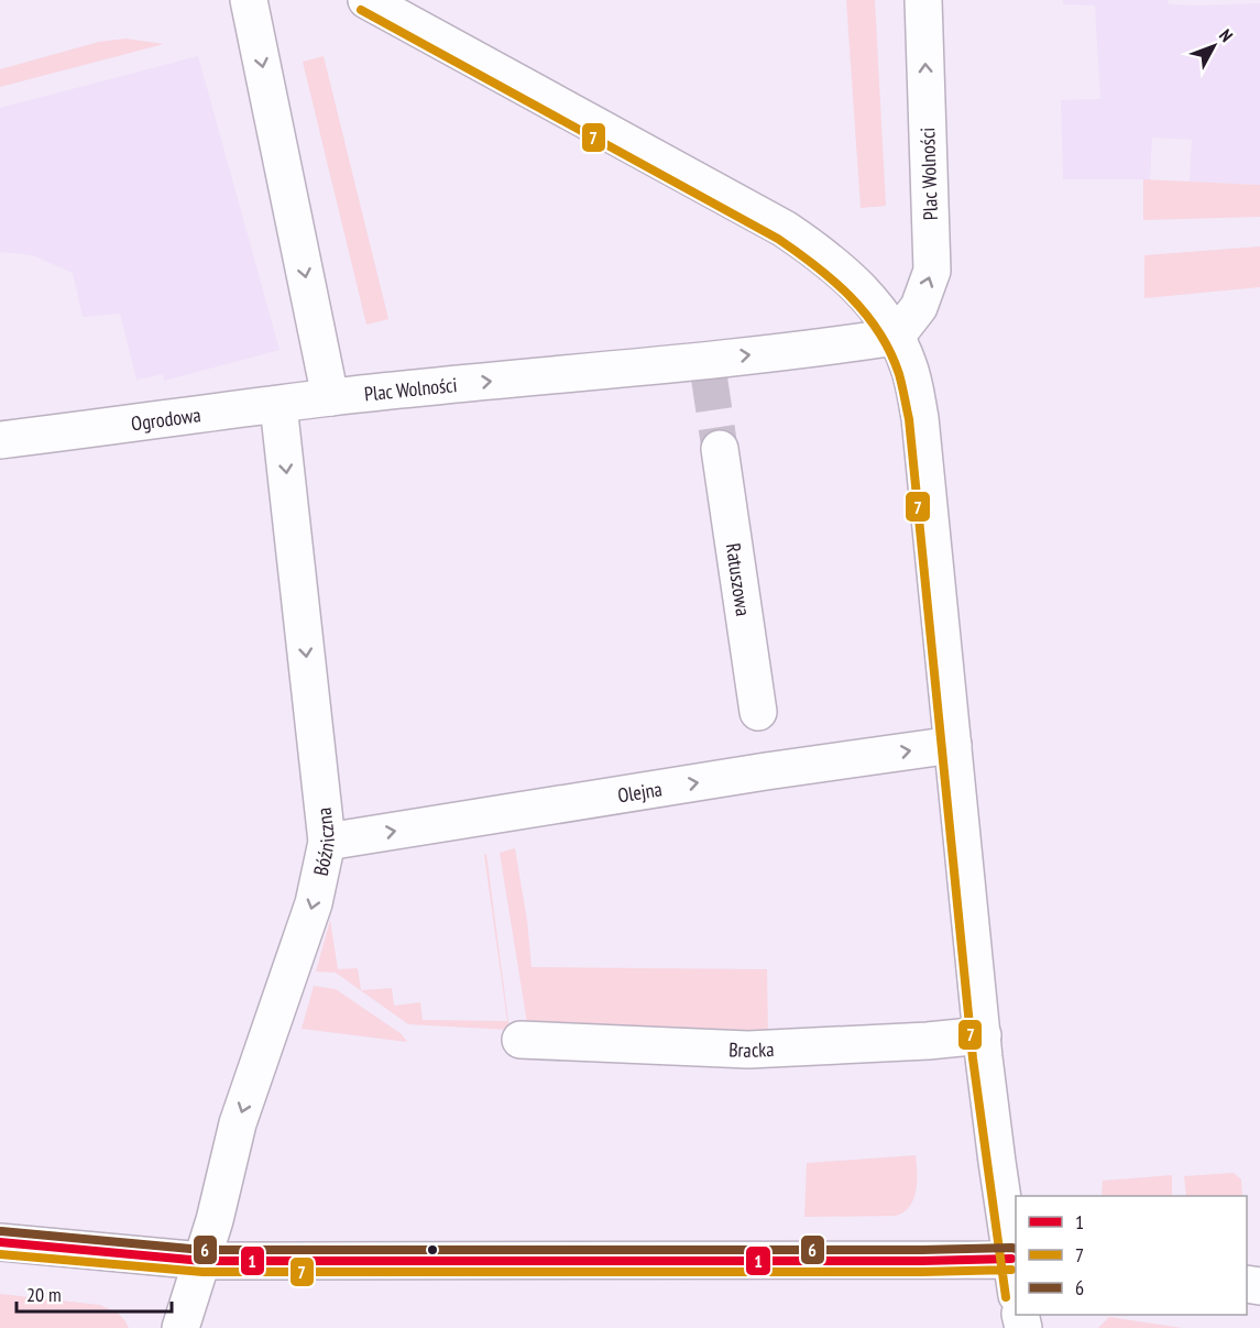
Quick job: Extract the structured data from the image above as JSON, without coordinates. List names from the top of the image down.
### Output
{
  "streets": {
    "street": [
      "Plac Wolności",
      "Ogrodowa",
      "Ratuszowa",
      "Olejna",
      "Bóźniczna",
      "Bracka"
    ]
  },
  "crossings": [
    ["Plac Wolności", "Ogrodowa"],
    ["Ogrodowa", "Bóźniczna"],
    ["Olejna", "Bóźniczna"]
  ],
  "one_way": ["Olejna", "Bóźniczna"],
  "lines": ["transit line 7", "transit line 6", "transit line 1"],
  "legend": ["1", "7", "6"],
  "scale_bar": "20 m",
  "north": "top right"
}
